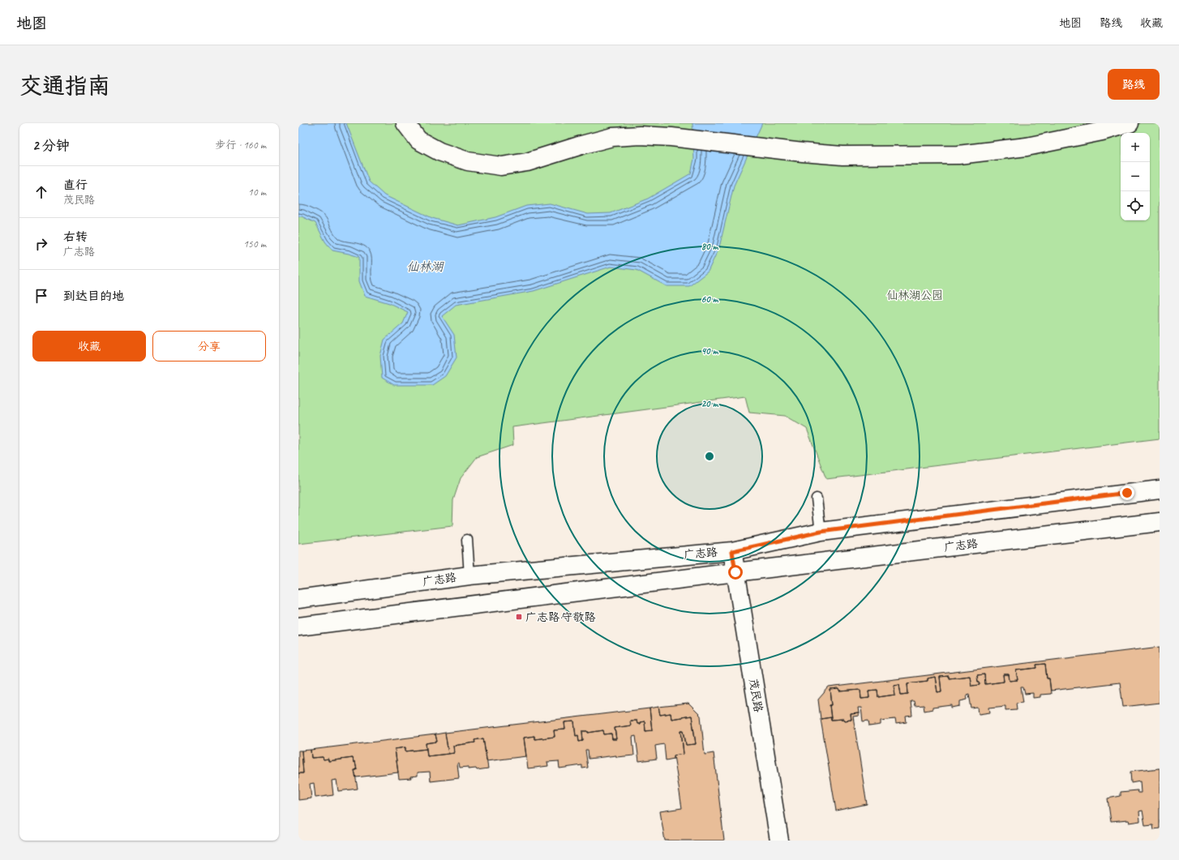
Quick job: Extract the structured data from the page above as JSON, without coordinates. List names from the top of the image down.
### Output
{
  "streets": {
    "street": ["广志路", "茂民路"]
  },
  "crossings": [
    ["广志路", "茂民路"]
  ],
  "water": ["仙林湖"],
  "parks": ["仙林湖公园"],
  "places": {
    "transit": ["广志路·守敬路"]
  },
  "page": {
    "header": "地图",
    "nav": ["地图", "路线", "收藏"],
    "buttons": [
      "路线",
      ["收藏", "分享"]
    ],
    "title": "交通指南",
    "heading": ["2 分钟", "步行 · 160 m"],
    "map_buttons": ["+", "−"],
    "list": [
      ["直行", "茂民路", "10 m"],
      ["右转", "广志路", "150 m"],
      "到达目的地"
    ]
  },
  "rings": [
    "80 m",
    "60 m",
    "40 m",
    "20 m"
  ]
}
